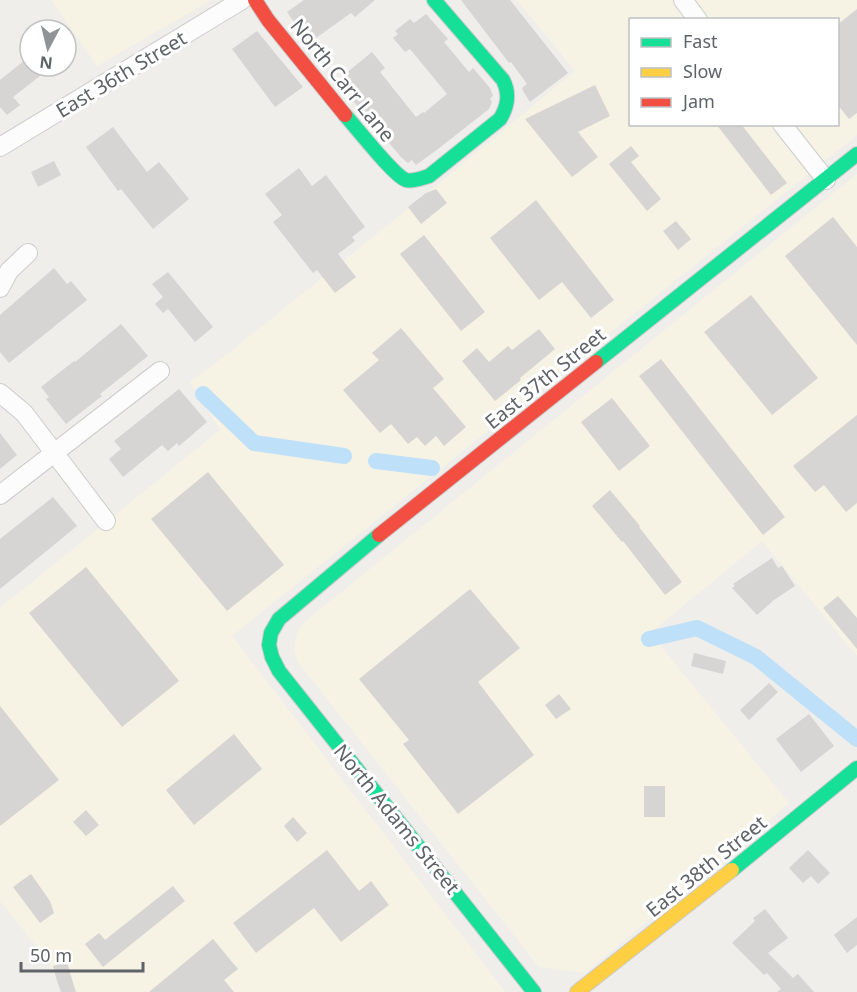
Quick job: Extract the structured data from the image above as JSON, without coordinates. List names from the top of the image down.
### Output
{
  "streets": {
    "street": [
      "East 36th Street",
      "North Carr Lane",
      "East 37th Street",
      "North Adams Street",
      "East 38th Street"
    ]
  },
  "crossings": [
    ["East 37th Street", "North Adams Street"]
  ],
  "legend": ["Fast", "Slow", "Jam"],
  "scale_bar": "50 m",
  "north": "bottom"
}
